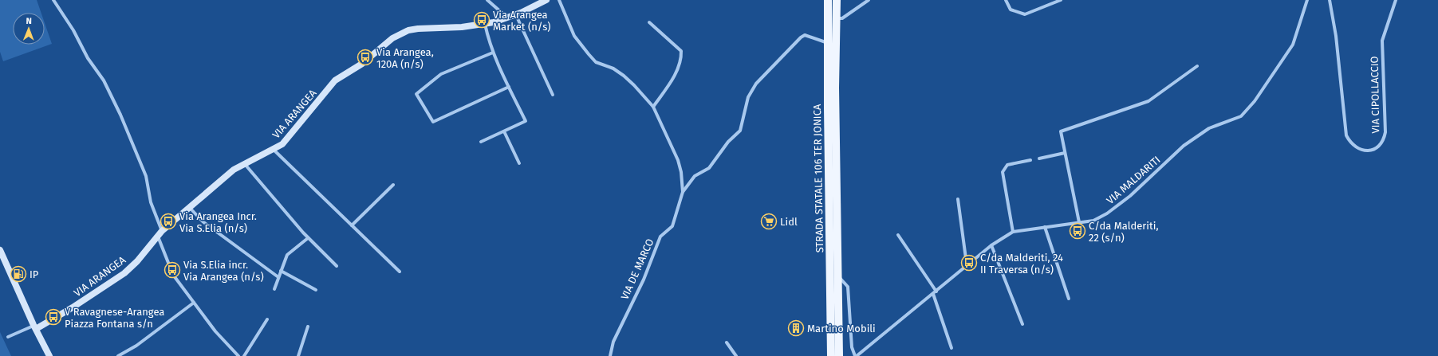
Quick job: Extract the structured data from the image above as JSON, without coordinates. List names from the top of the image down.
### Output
{
  "streets": {
    "main road": ["STRADA STATALE 106 TER JONICA"],
    "street": [
      "VIA CIPOLLACCIO",
      "VIA ARANGEA",
      "VIA MALDARITI",
      "VIA DE MARCO"
    ]
  },
  "places": {
    "bus stop": [
      "Via Arangea Market (n/s)",
      "Via Arangea, 120A (n/s)",
      "Via Arangea Incr. Via S.Elia (n/s)",
      "C/da Malderiti, 22 (s/n)",
      "C/da Malderiti, 24 II Traversa (n/s)",
      "Via S.Elia incr. Via Arangea (n/s)",
      "V Ravagnese-Arangea Piazza Fontana s/n"
    ],
    "supermarket": ["Lidl"],
    "fuel station": ["IP"],
    "building": ["Martino Mobili"]
  },
  "north": "top"
}
